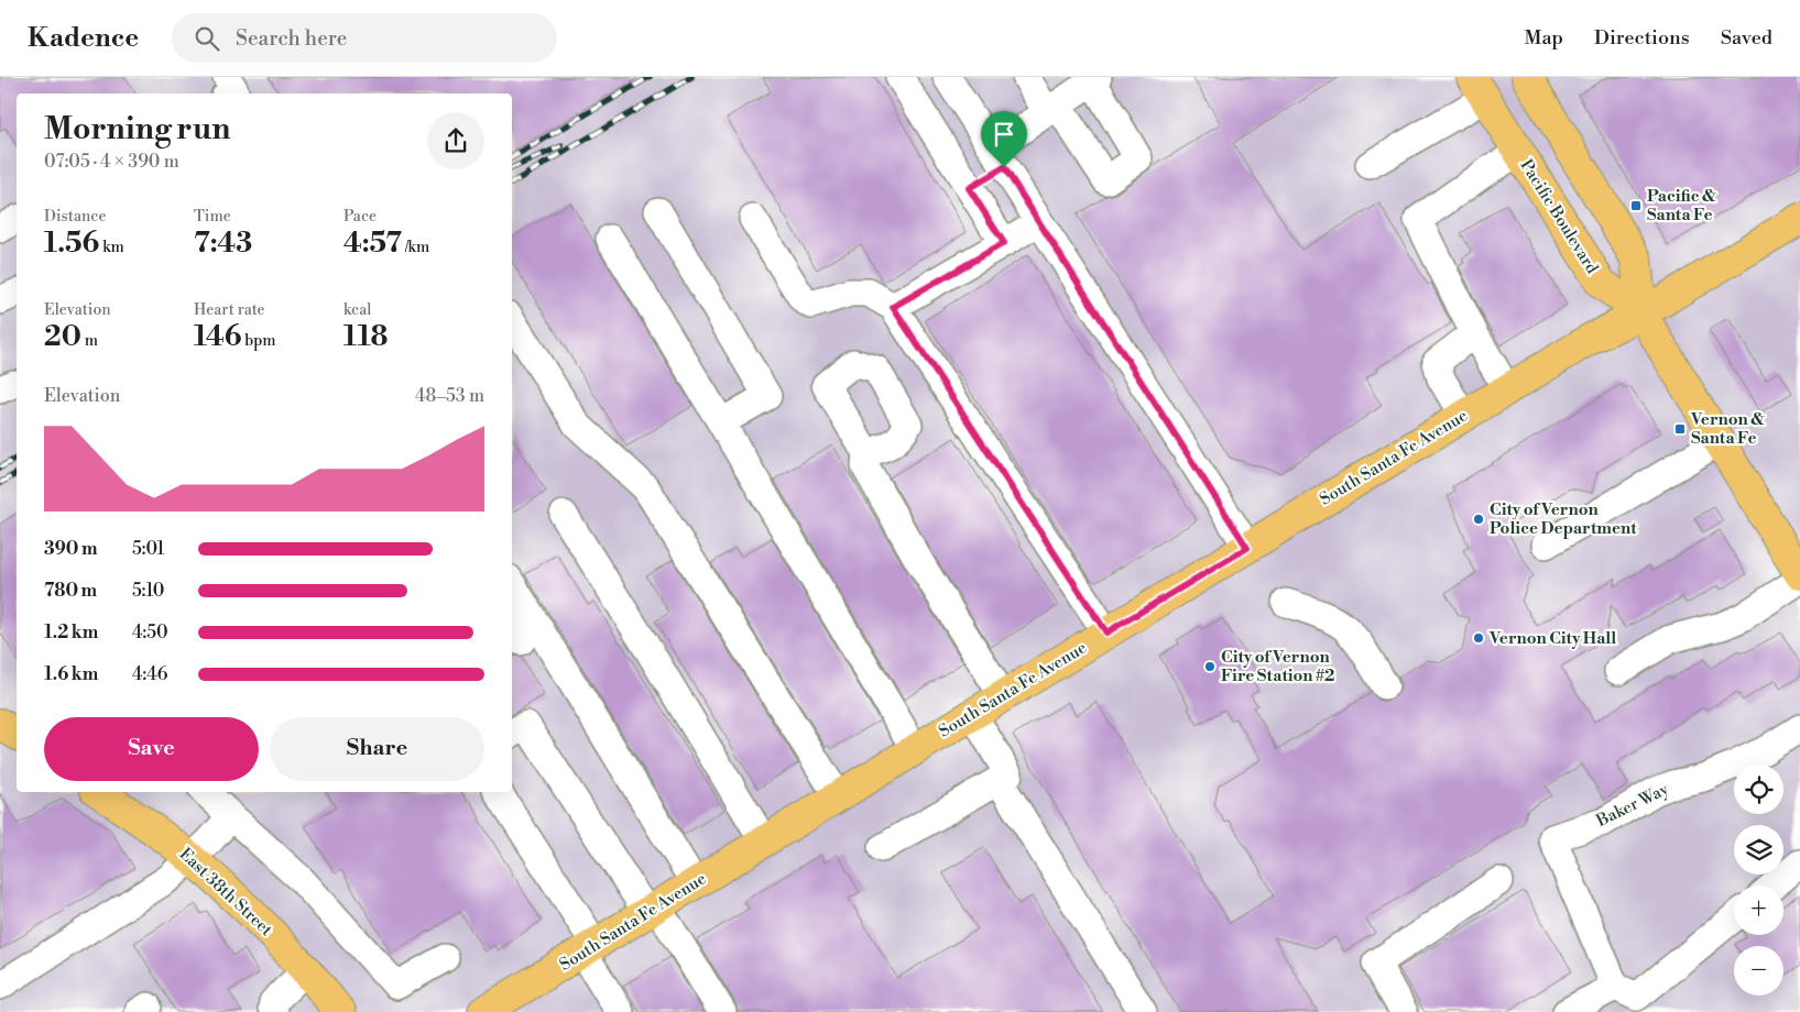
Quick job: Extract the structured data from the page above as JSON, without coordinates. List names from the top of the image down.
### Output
{
  "streets": {
    "main road": ["Pacific Boulevard", "South Santa Fe Avenue", "East 38th Street"],
    "street": ["Baker Way"]
  },
  "crossings": [
    ["Pacific Boulevard", "South Santa Fe Avenue"]
  ],
  "places": {
    "transit": ["Pacific & Santa Fe", "Vernon & Santa Fe"],
    "other": ["City of Vernon Police Department", "Vernon City Hall", "City of Vernon Fire Station #2"]
  },
  "page": {
    "header": "Kadence",
    "search": "Search here",
    "nav": ["Map", "Directions", "Saved"],
    "heading": ["Morning run", "07:05 · 4 × 390 m"],
    "stats": [
      ["Distance", "1.56 km"],
      ["Time", "7:43"],
      ["Pace", "4:57 /km"],
      ["Elevation", "20 m"],
      ["Heart rate", "146 bpm"],
      ["kcal", "118"]
    ],
    "chart": ["Elevation", "48–53 m"],
    "list": [
      {
        "name": "390 m",
        "note": "5:01"
      },
      {
        "name": "780 m",
        "note": "5:10"
      },
      {
        "name": "1.2 km",
        "note": "4:50"
      },
      {
        "name": "1.6 km",
        "note": "4:46"
      }
    ],
    "buttons": ["Save", "Share"],
    "map_buttons": ["+", "−"]
  }
}
